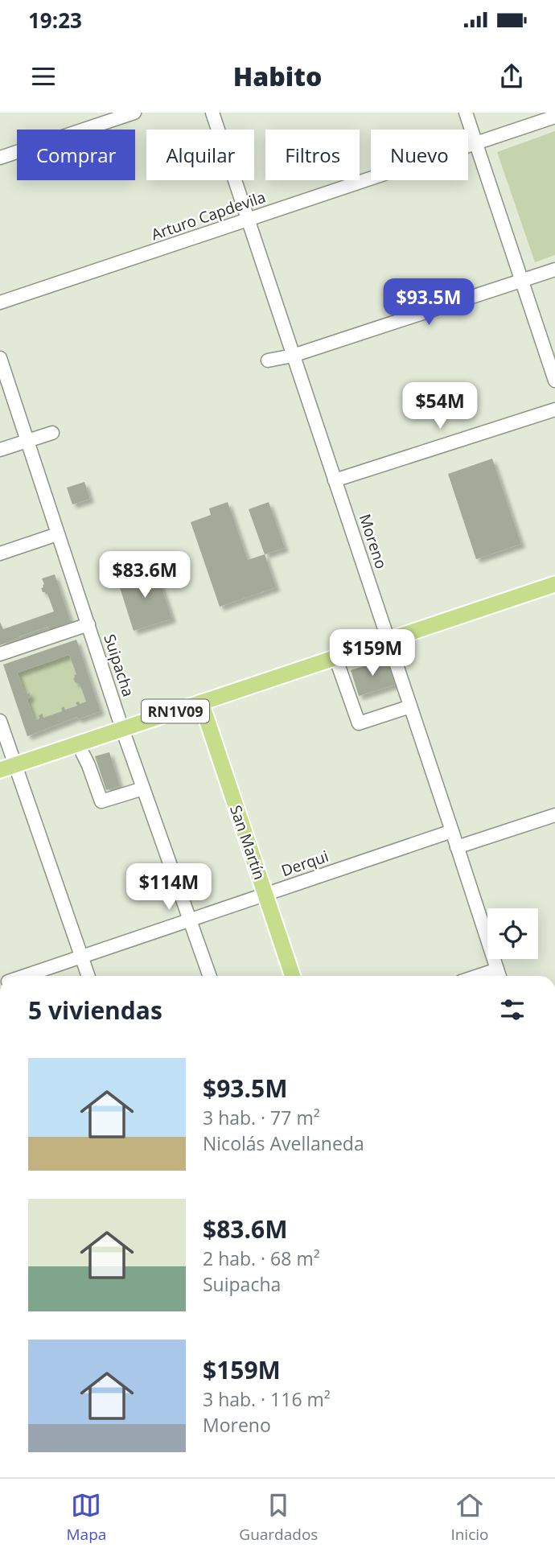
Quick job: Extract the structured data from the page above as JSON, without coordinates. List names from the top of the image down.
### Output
{
  "streets": {
    "main road": ["RN1V09", "San Martín"],
    "street": [
      "Arturo Capdevila",
      "Moreno",
      "Suipacha",
      "Derqui"
    ]
  },
  "crossings": [
    ["Arturo Capdevila", "Moreno"],
    ["Moreno", "RN1V09"],
    ["Moreno", "Derqui"],
    ["Suipacha", "RN1V09"],
    ["Suipacha", "Derqui"],
    ["RN1V09", "San Martín"],
    ["San Martín", "Derqui"]
  ],
  "page": {
    "status": "19:23",
    "header": "Habito",
    "chip": [
      "Comprar",
      "Alquilar",
      "Filtros",
      "Nuevo"
    ],
    "price": [
      "$93.5M",
      "$54M",
      "$83.6M",
      "$159M",
      "$114M"
    ],
    "heading": "5 viviendas",
    "list": [
      {
        "name": "$93.5M",
        "note": "3 hab. · 77 m² · Nicolás Avellaneda"
      },
      {
        "name": "$83.6M",
        "note": "2 hab. · 68 m² · Suipacha"
      },
      {
        "name": "$159M",
        "note": "3 hab. · 116 m² · Moreno"
      }
    ],
    "tabs": ["Mapa", "Guardados", "Inicio"]
  }
}
